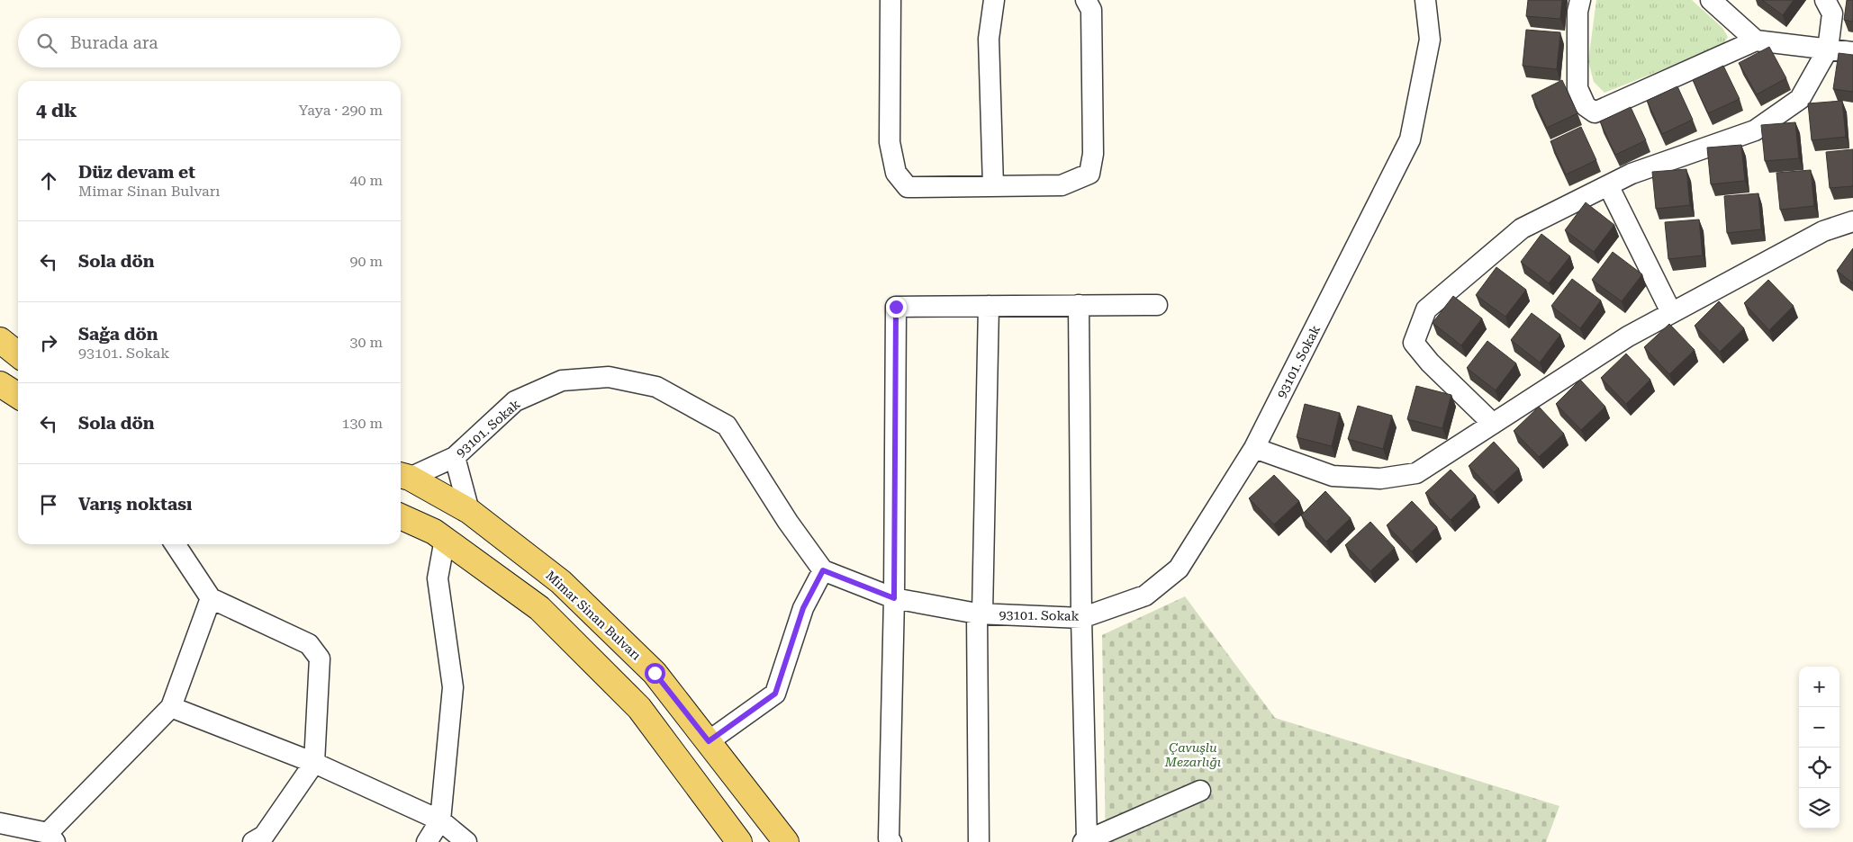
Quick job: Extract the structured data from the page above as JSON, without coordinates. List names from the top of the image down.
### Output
{
  "streets": {
    "main road": ["Mimar Sinan Bulvarı"],
    "street": ["93101. Sokak"]
  },
  "crossings": [
    ["93101. Sokak", "Mimar Sinan Bulvarı"]
  ],
  "parks": ["Çavuşlu Mezarlığı"],
  "page": {
    "search": "Burada ara",
    "heading": ["4 dk", "Yaya · 290 m"],
    "list": [
      ["Düz devam et", "Mimar Sinan Bulvarı", "40 m"],
      ["Sola dön", "90 m"],
      ["Sağa dön", "93101. Sokak", "30 m"],
      ["Sola dön", "130 m"],
      "Varış noktası"
    ],
    "map_buttons": ["+", "−"]
  }
}
